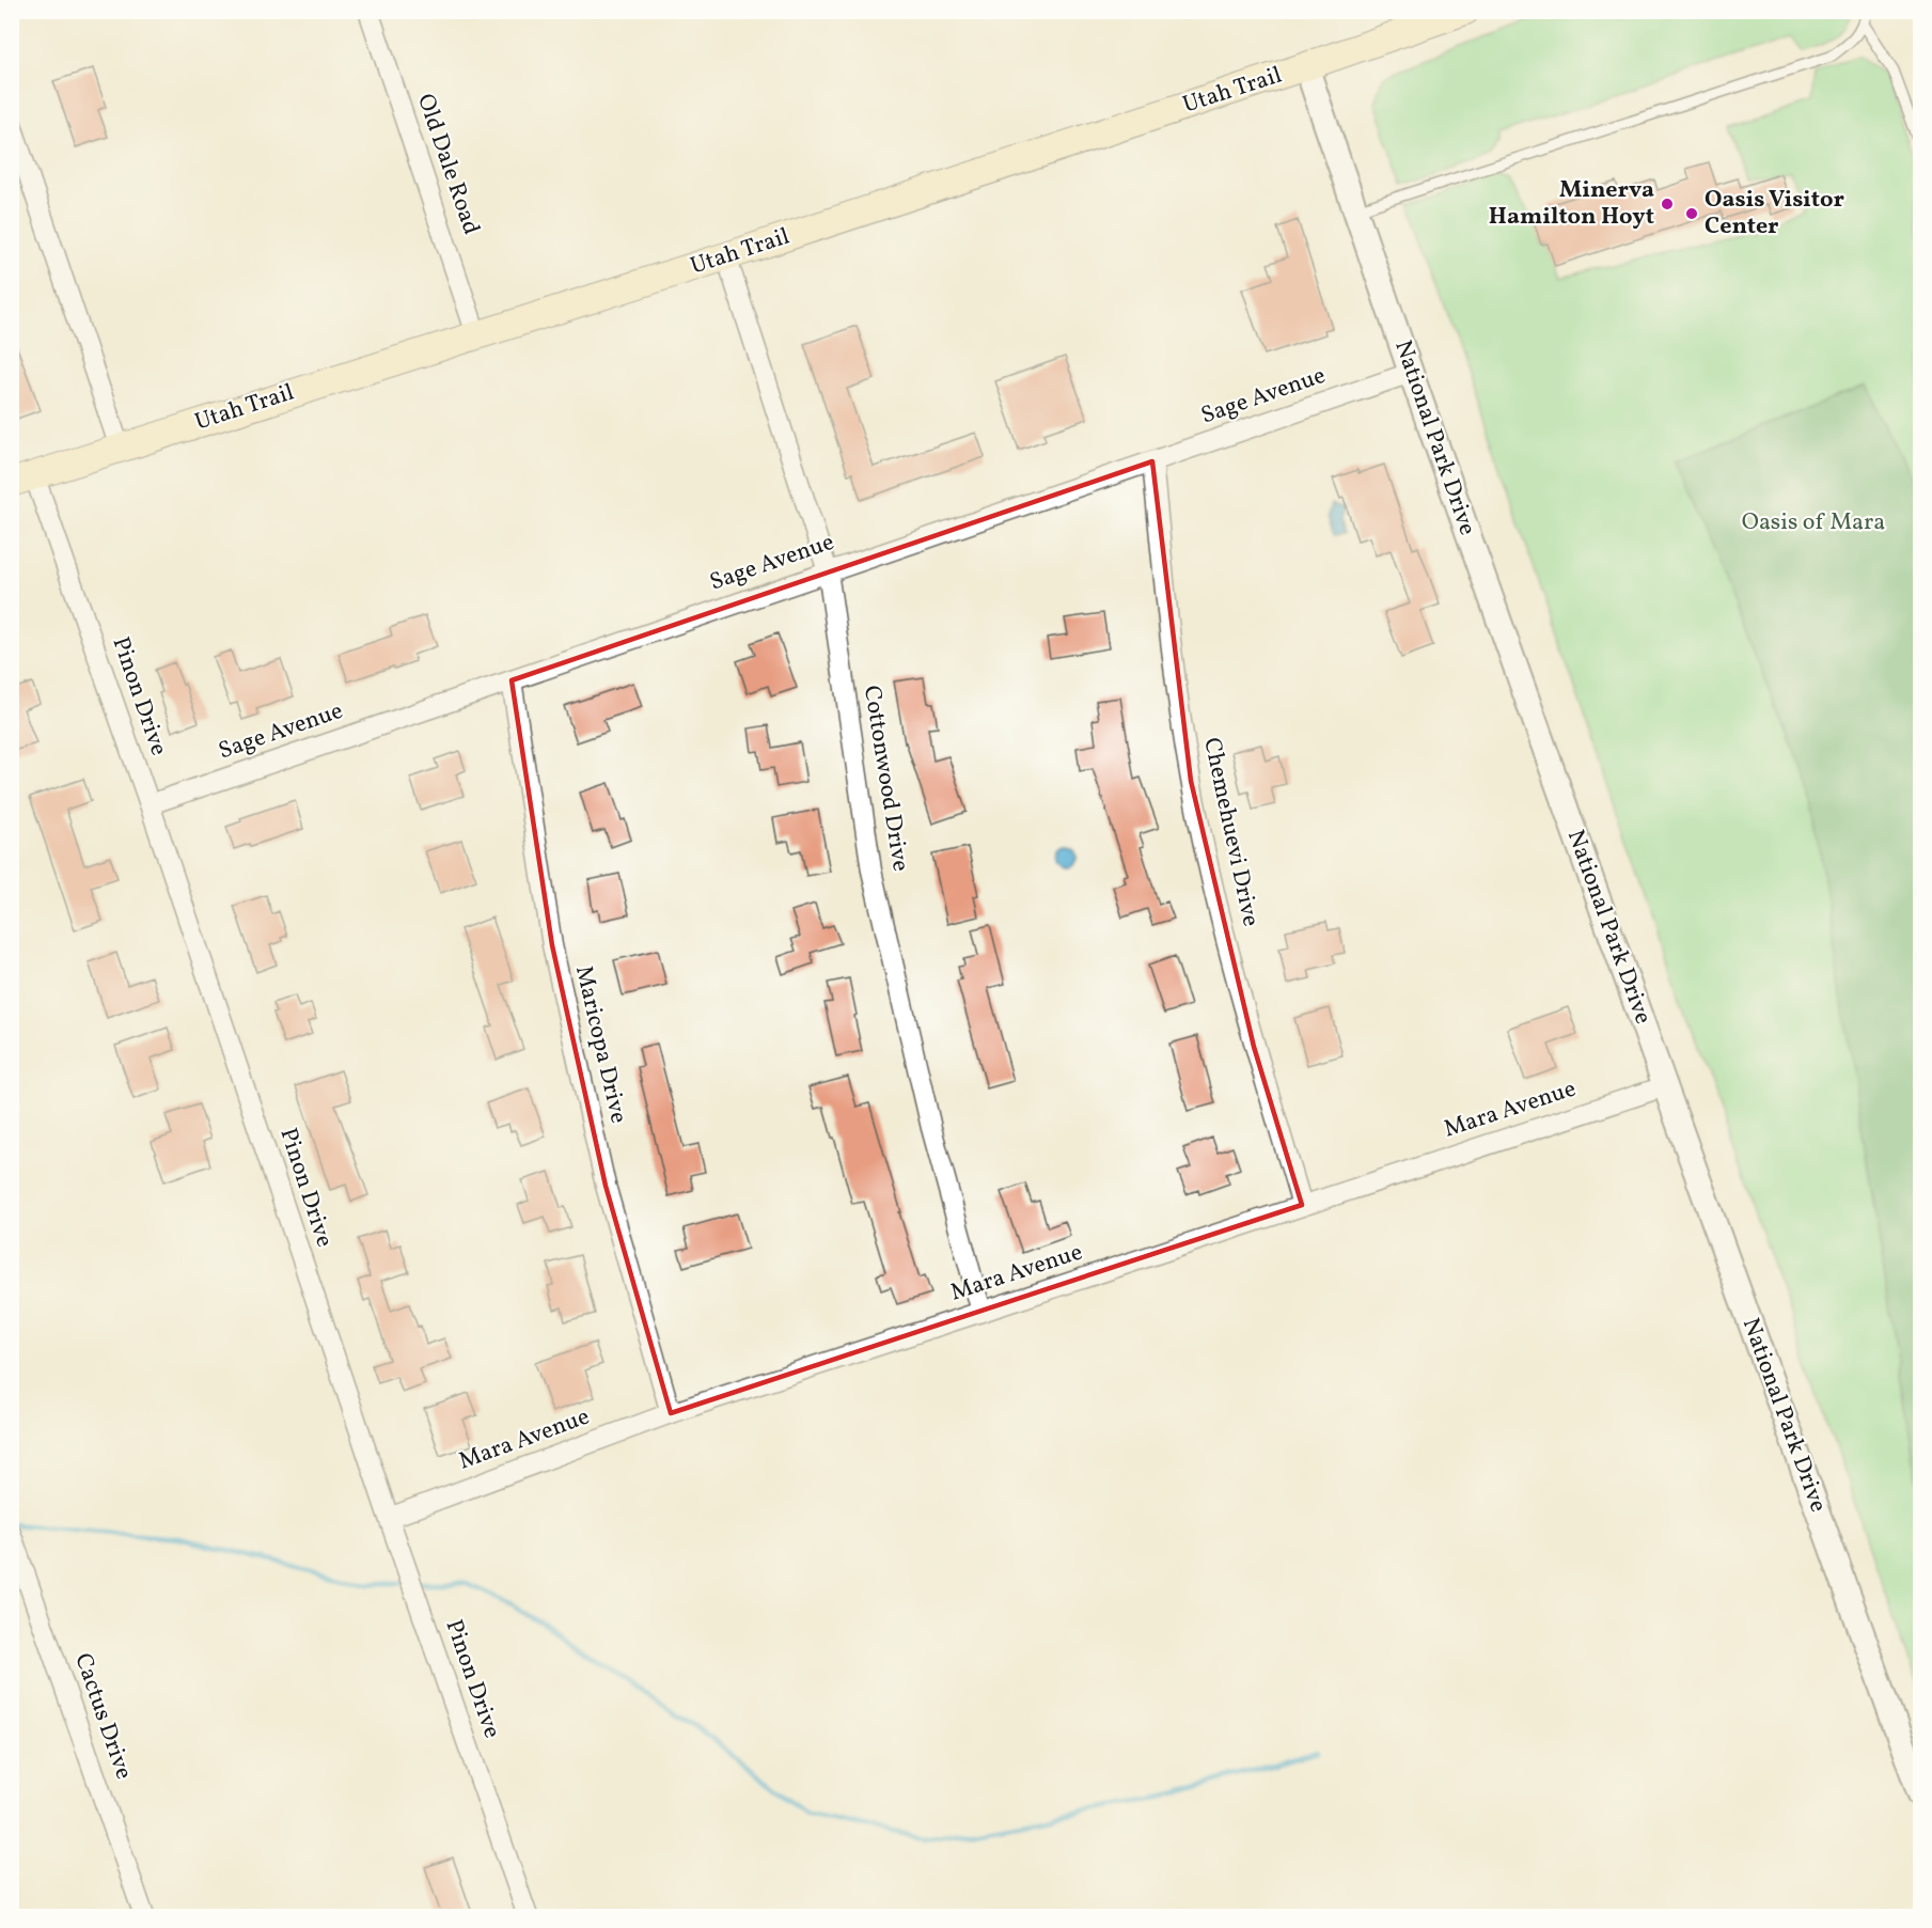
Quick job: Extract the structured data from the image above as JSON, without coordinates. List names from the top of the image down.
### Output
{
  "streets": {
    "main road": ["Utah Trail"],
    "street": [
      "Old Dale Road",
      "Sage Avenue",
      "National Park Drive",
      "Pinon Drive",
      "Cottonwood Drive",
      "Chemehuevi Drive",
      "Maricopa Drive",
      "Mara Avenue",
      "Cactus Drive"
    ]
  },
  "crossings": [
    ["Utah Trail", "Old Dale Road"],
    ["Utah Trail", "National Park Drive"],
    ["Utah Trail", "Pinon Drive"],
    ["Utah Trail", "Cottonwood Drive"],
    ["Sage Avenue", "National Park Drive"],
    ["Sage Avenue", "Pinon Drive"],
    ["Sage Avenue", "Cottonwood Drive"],
    ["Sage Avenue", "Chemehuevi Drive"],
    ["Sage Avenue", "Maricopa Drive"],
    ["National Park Drive", "Mara Avenue"],
    ["Pinon Drive", "Mara Avenue"],
    ["Cottonwood Drive", "Mara Avenue"],
    ["Chemehuevi Drive", "Mara Avenue"],
    ["Maricopa Drive", "Mara Avenue"]
  ],
  "parks": ["Oasis of Mara"],
  "places": ["Minerva Hamilton Hoyt", "Oasis Visitor Center"]
}
